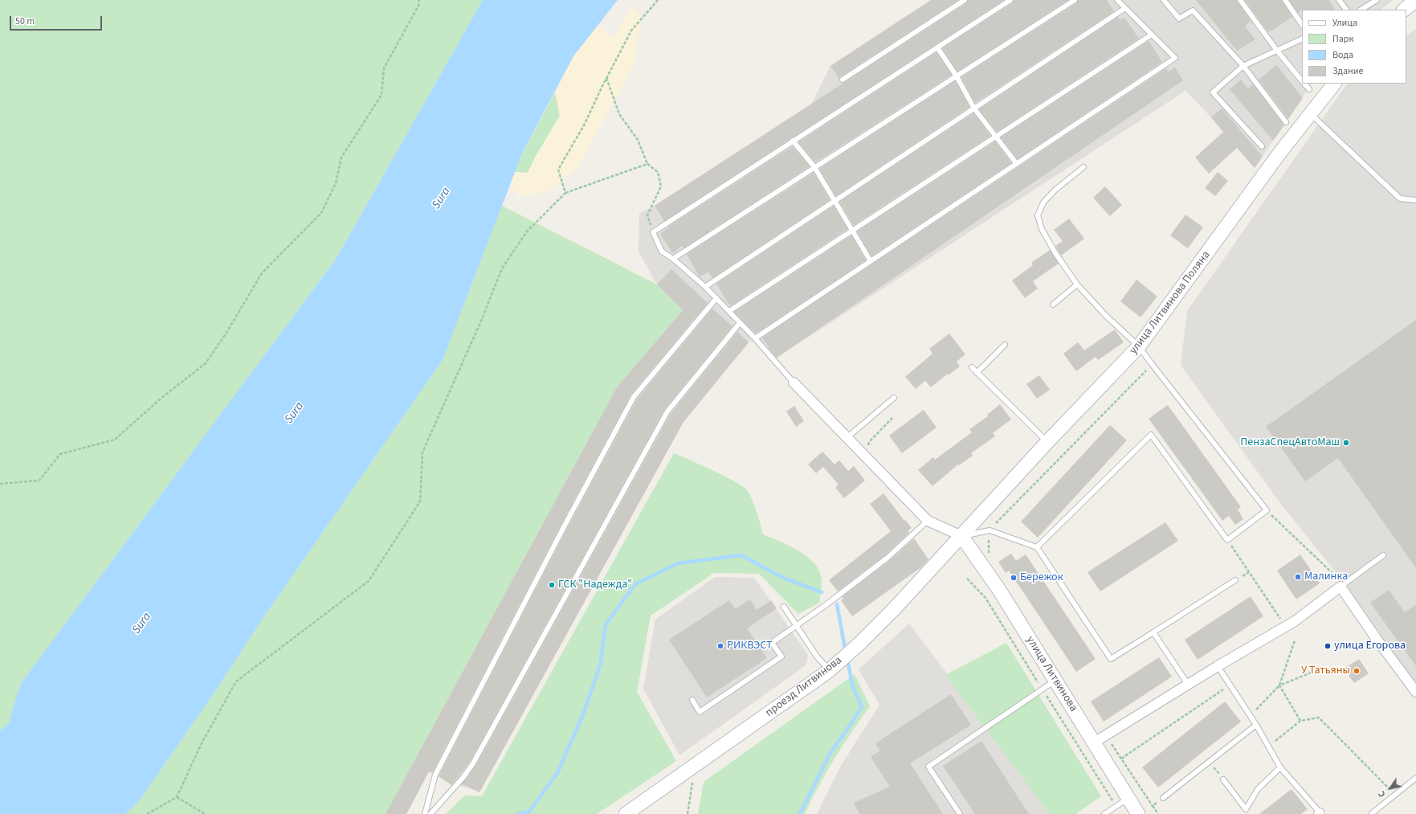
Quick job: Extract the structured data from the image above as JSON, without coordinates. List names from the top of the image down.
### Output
{
  "streets": {
    "main road": ["улица Литвинова Поляна", "улица Литвинова", "проезд Литвинова"]
  },
  "crossings": [
    ["улица Литвинова Поляна", "улица Литвинова"],
    ["улица Литвинова Поляна", "проезд Литвинова"],
    ["улица Литвинова", "проезд Литвинова"]
  ],
  "water": ["Sura"],
  "places": [
    "ПензаСпецАвтоМаш",
    "Малинка",
    "Бережок",
    "ГСК \"Надежда\"",
    "РИКВЭСТ",
    "улица Егорова",
    "У Татьяны"
  ],
  "legend": [
    "Улица",
    "Парк",
    "Вода",
    "Здание"
  ],
  "scale_bar": "50 m",
  "north": "bottom left"
}
